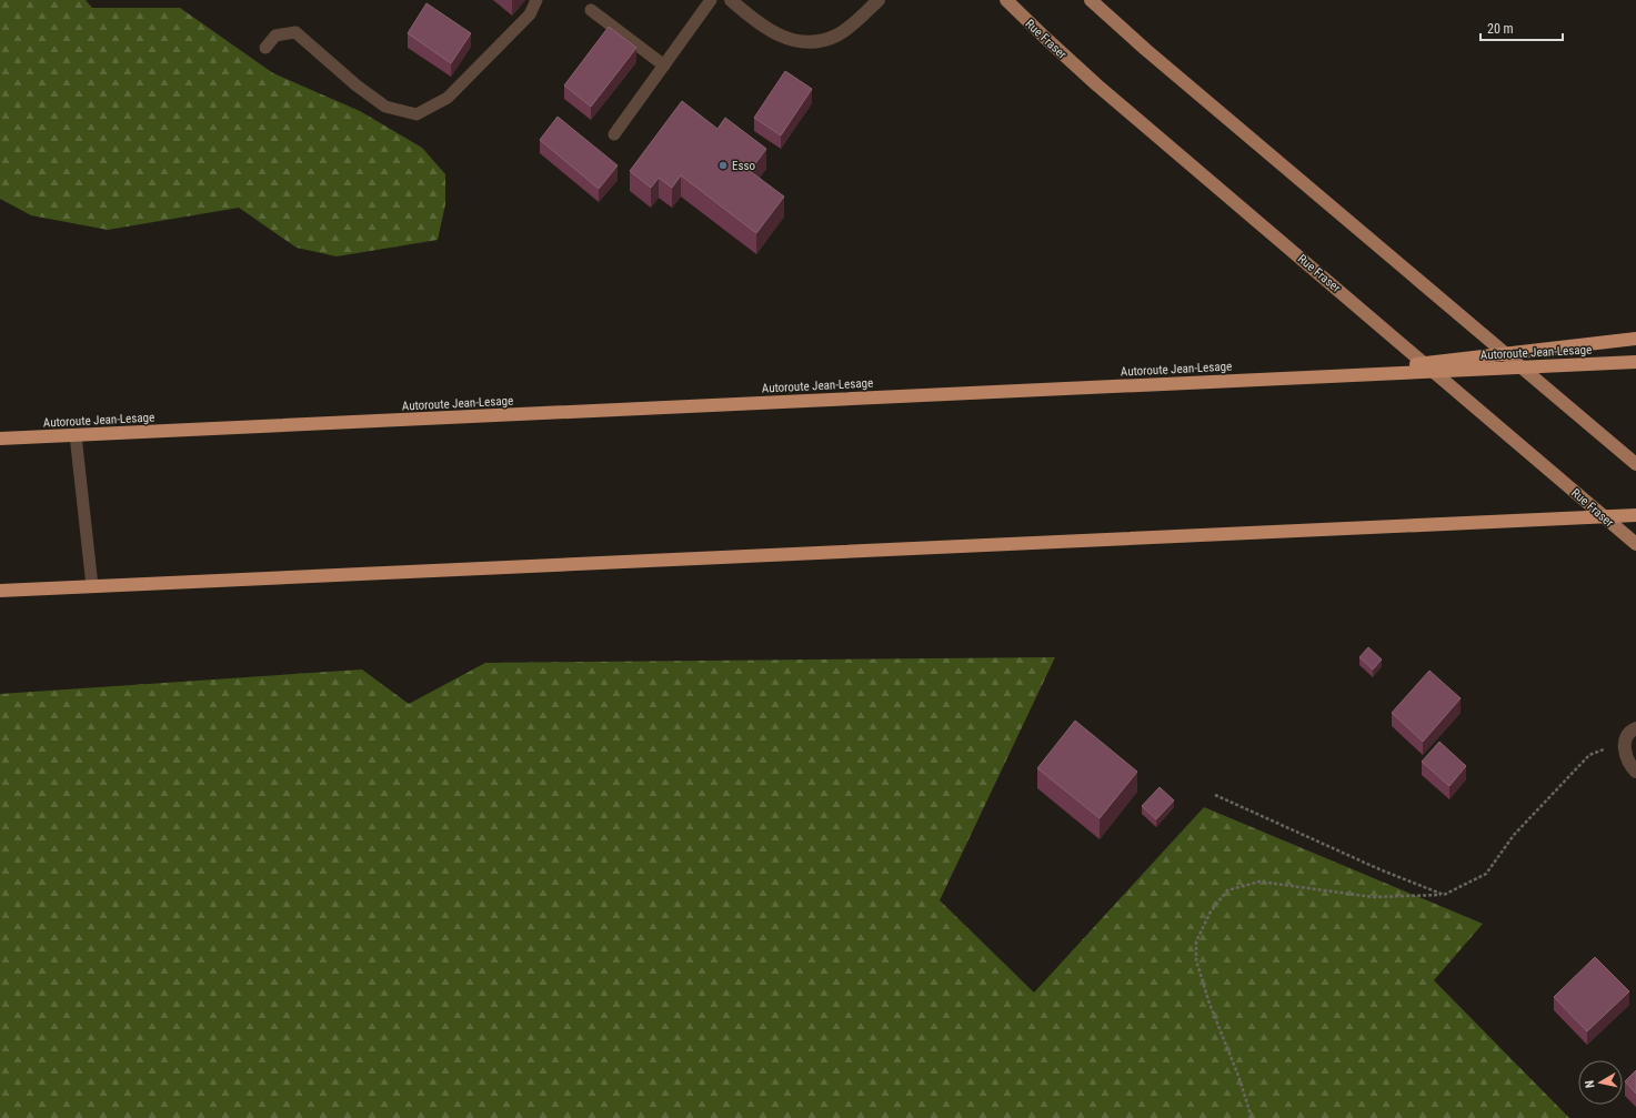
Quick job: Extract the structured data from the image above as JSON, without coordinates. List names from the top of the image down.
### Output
{
  "streets": {
    "highway": ["Autoroute Jean-Lesage"],
    "main road": ["Rue Fraser"]
  },
  "places": ["Esso"],
  "scale_bar": "20 m",
  "north": "left"
}
